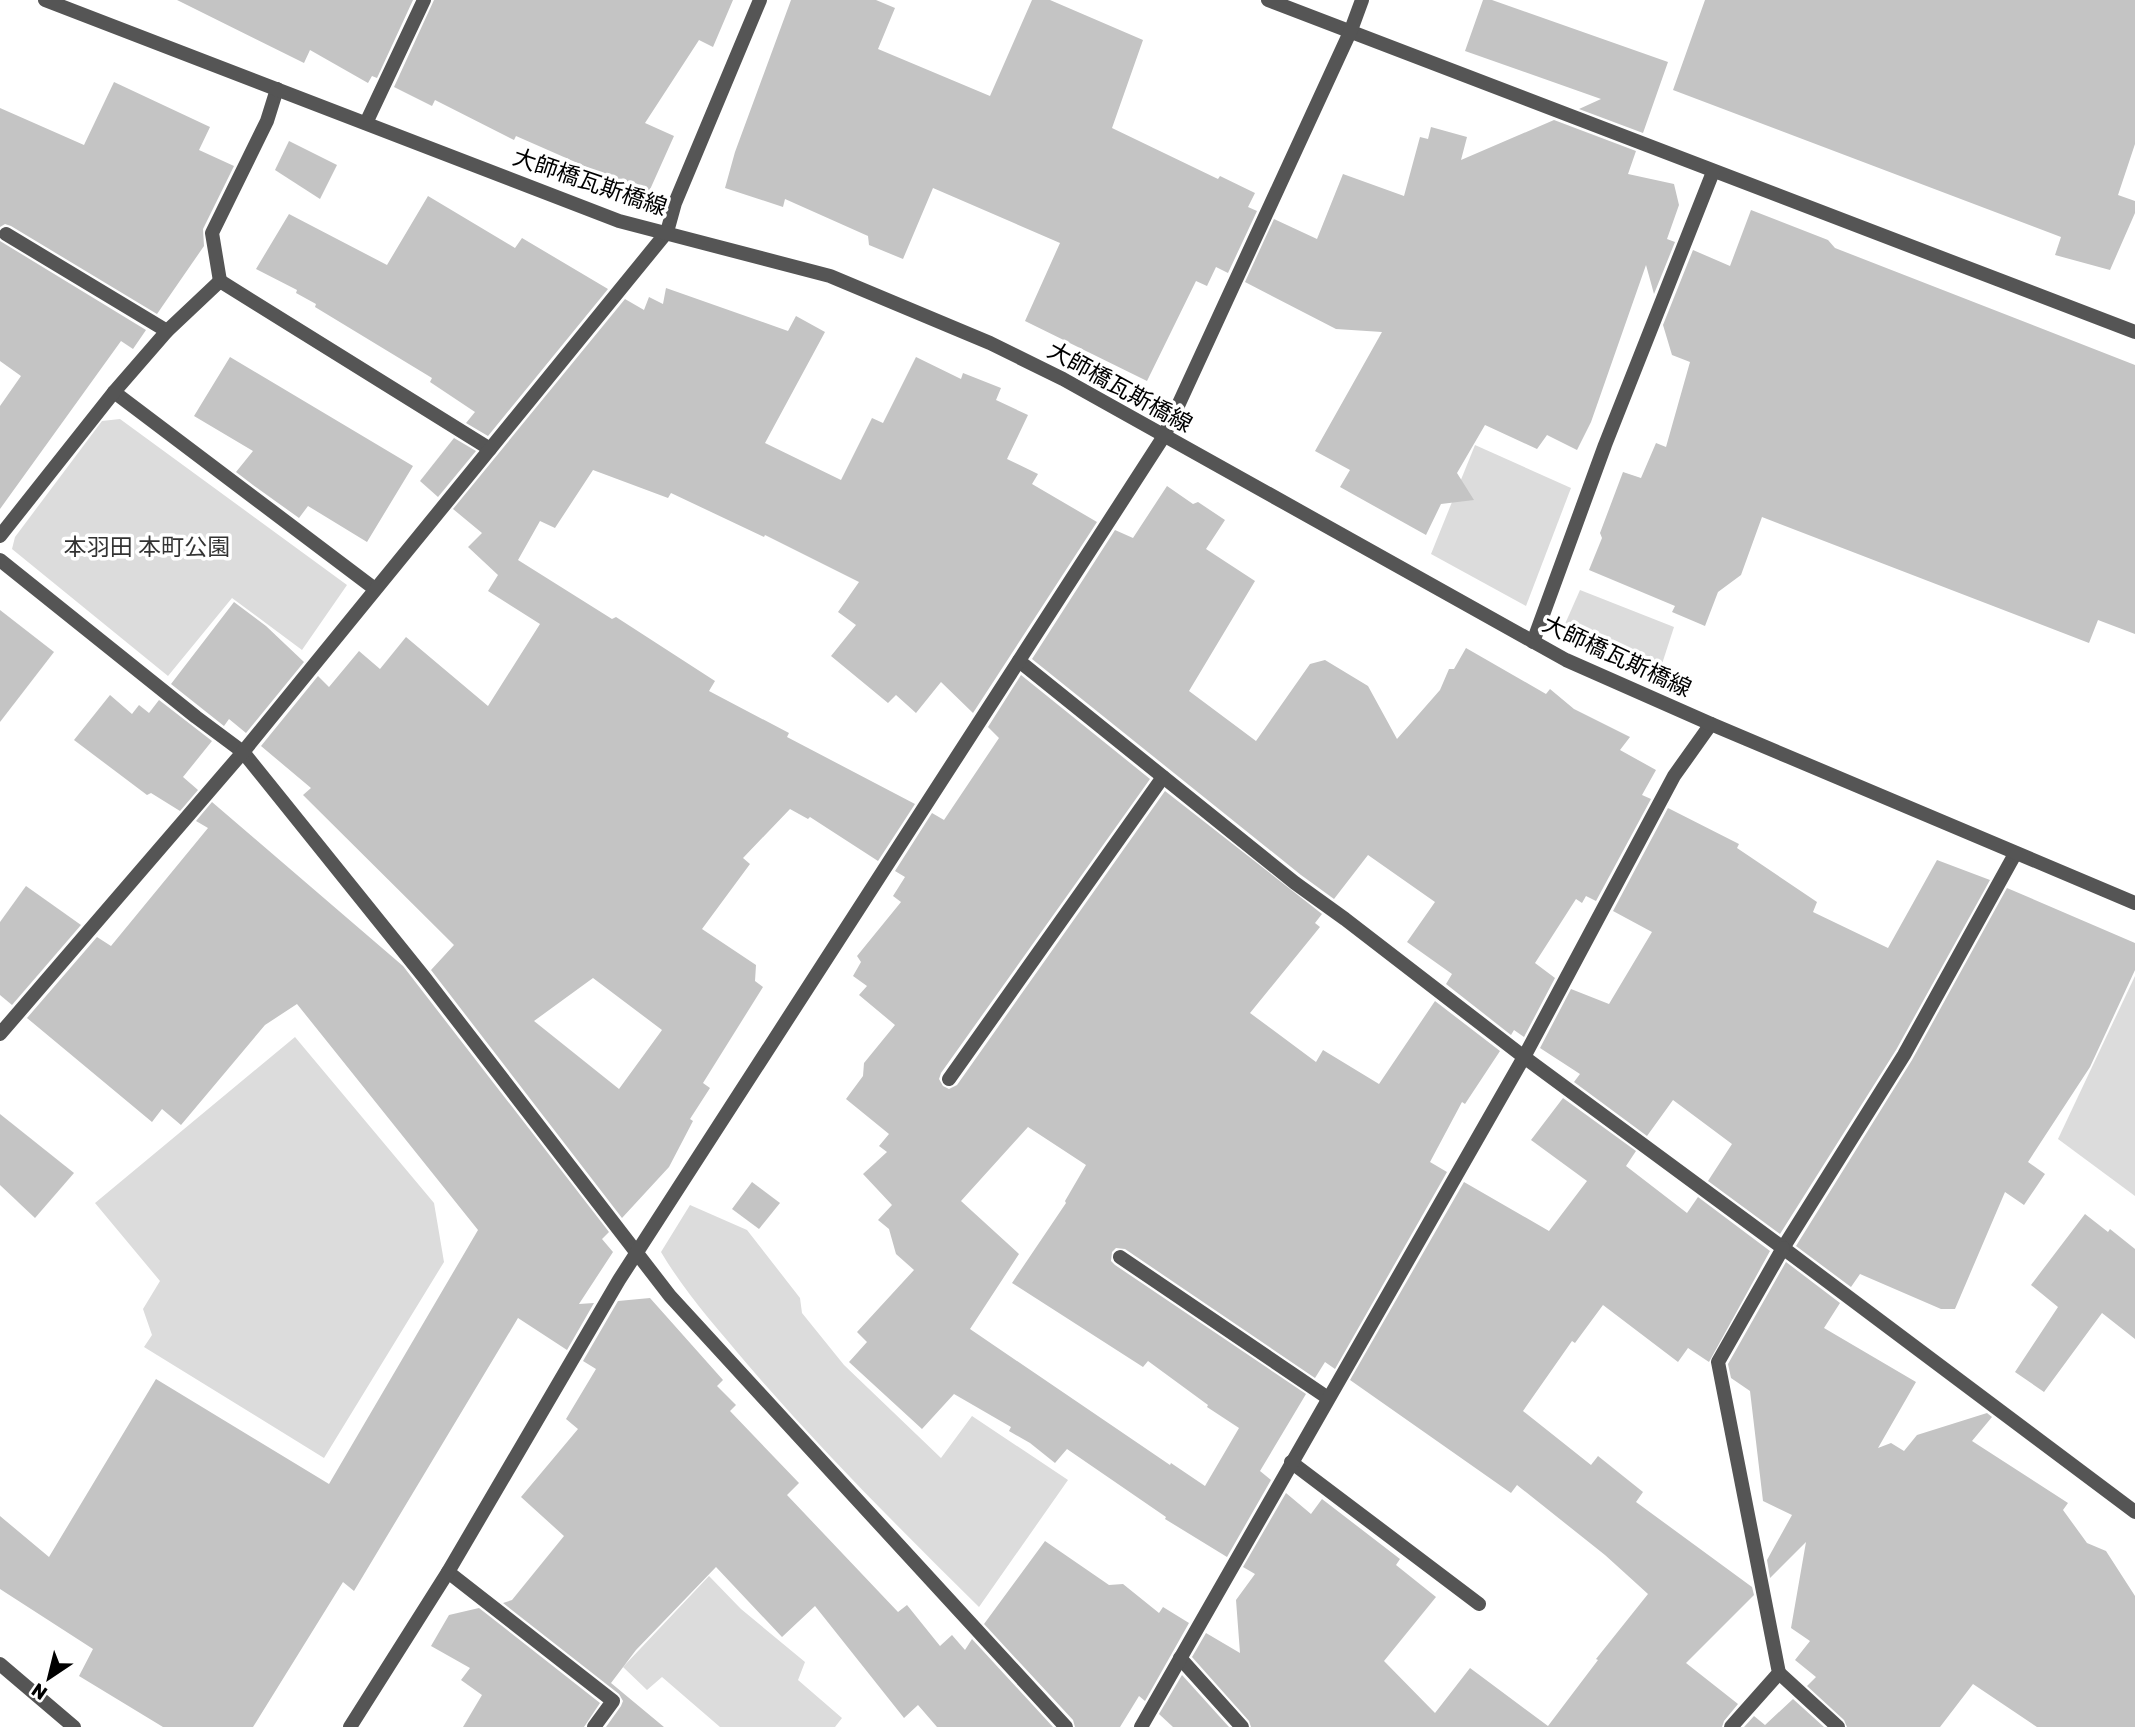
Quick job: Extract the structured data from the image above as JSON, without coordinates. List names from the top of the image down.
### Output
{
  "streets": {
    "street": ["大師橋瓦斯橋線"]
  },
  "parks": ["本羽田 本町公園"],
  "north": "bottom left"
}
